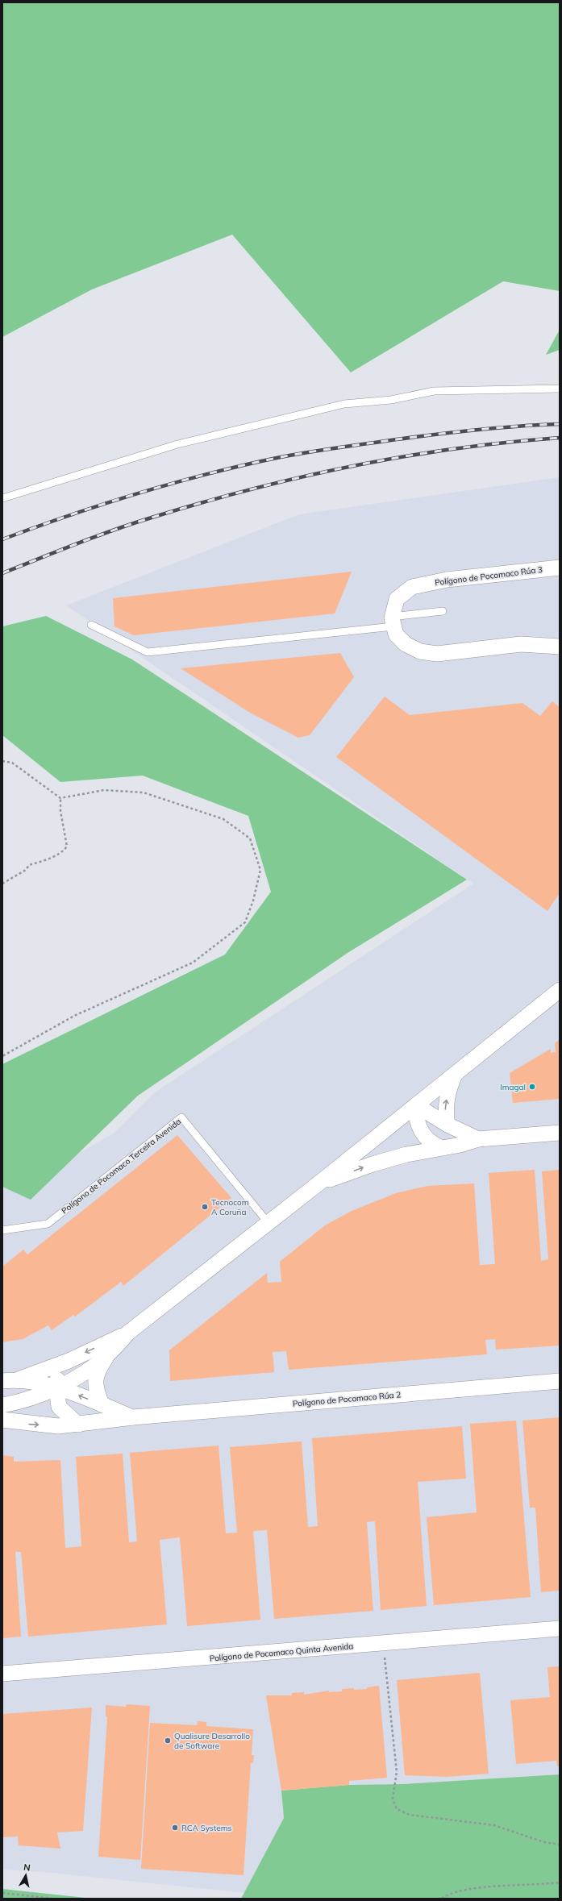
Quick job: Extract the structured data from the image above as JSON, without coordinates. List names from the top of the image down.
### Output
{
  "streets": {
    "street": ["Polígono de Pocomaco Rúa 3", "Polígono de Pocomaco Rúa 2", "Polígono de Pocomaco Quinta Avenida"],
    "lane": ["Polígono de Pocomaco Terceira Avenida"]
  },
  "places": [
    "Imagal",
    "Tecnocom A Coruña",
    "Qualisure Desarrollo de Software",
    "RCA Systems"
  ],
  "north": "top"
}
